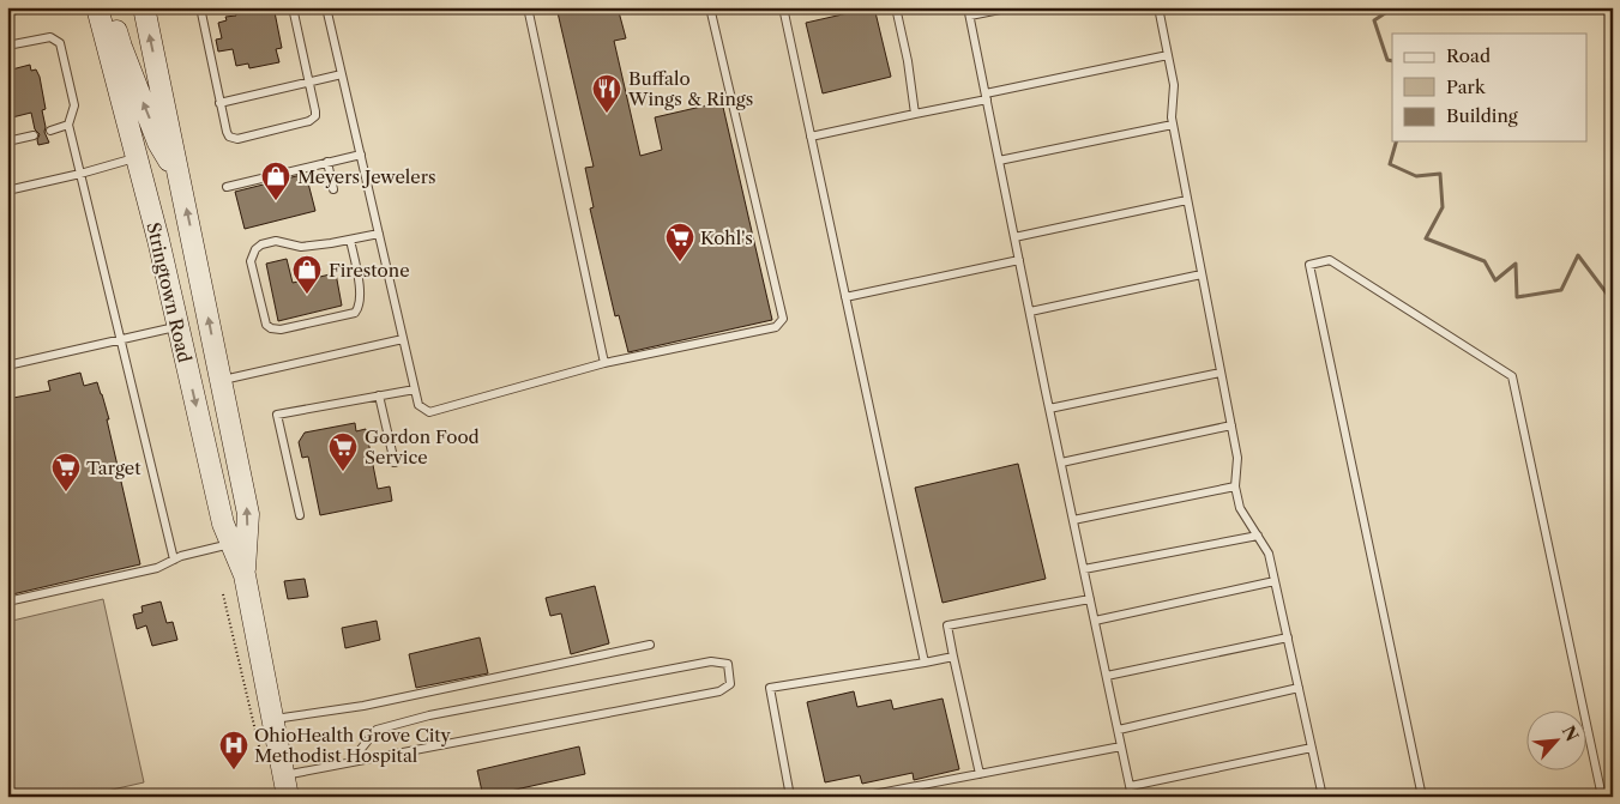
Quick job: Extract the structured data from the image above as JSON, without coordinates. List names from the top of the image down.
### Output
{
  "streets": {
    "main road": ["Stringtown Road"]
  },
  "places": {
    "restaurant": ["Buffalo Wings & Rings"],
    "shop": ["Meyers Jewelers", "Firestone"],
    "supermarket": ["Kohl's", "Gordon Food Service", "Target"],
    "hospital": ["OhioHealth Grove City Methodist Hospital"]
  },
  "legend": ["Road", "Park", "Building"],
  "north": "top right"
}
